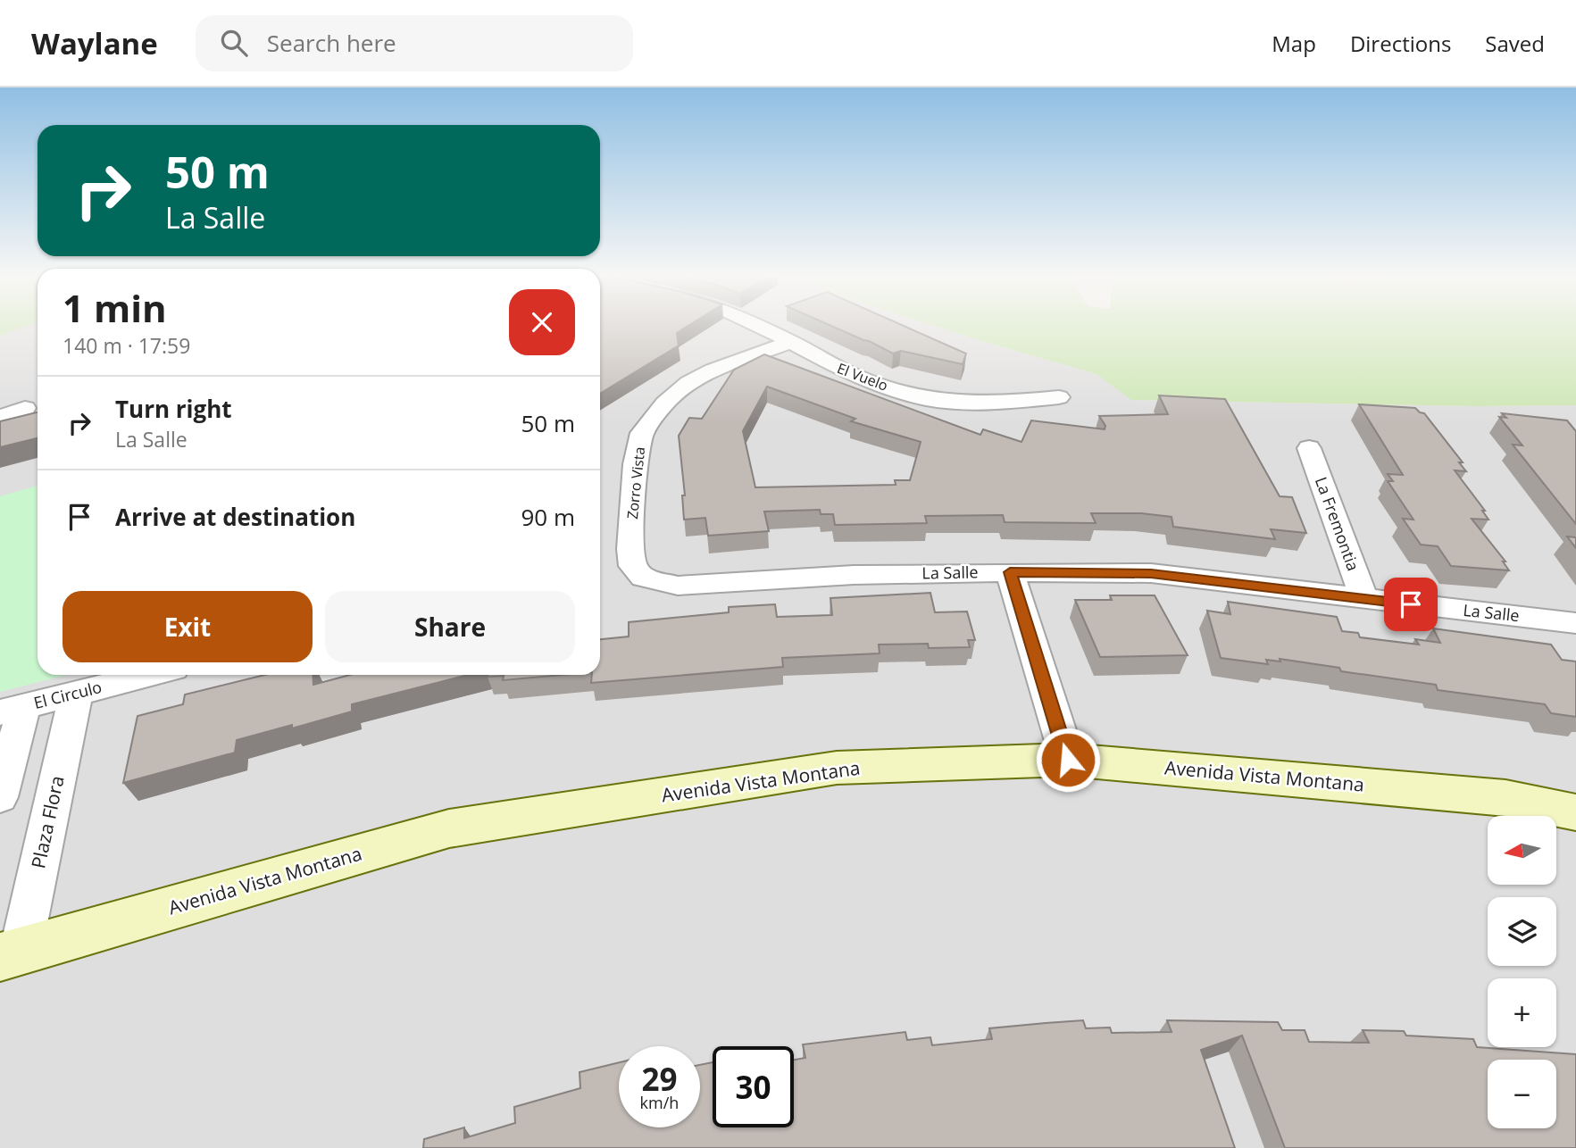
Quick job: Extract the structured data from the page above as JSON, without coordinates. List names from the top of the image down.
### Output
{
  "streets": {
    "street": [
      "El Vuelo",
      "Zorro Vista",
      "La Fremontia",
      "La Salle",
      "El Circulo",
      "Avenida Vista Montana",
      "Plaza Flora"
    ]
  },
  "crossings": [
    ["El Vuelo", "Zorro Vista"],
    ["Zorro Vista", "La Salle"],
    ["La Fremontia", "La Salle"],
    ["El Circulo", "Plaza Flora"],
    ["Avenida Vista Montana", "Plaza Flora"]
  ],
  "north": "left",
  "page": {
    "header": "Waylane",
    "search": "Search here",
    "nav": ["Map", "Directions", "Saved"],
    "turn": ["50 m", "La Salle"],
    "heading": ["1 min", "140 m · 17:59"],
    "list": [
      {
        "name": "Turn right",
        "note": "La Salle",
        "value": "50 m"
      },
      {
        "name": "Arrive at destination",
        "value": "90 m"
      }
    ],
    "buttons": ["Exit", "Share"],
    "map_buttons": ["+", "−"],
    "speed": "29 km/h",
    "limit": "30"
  }
}
